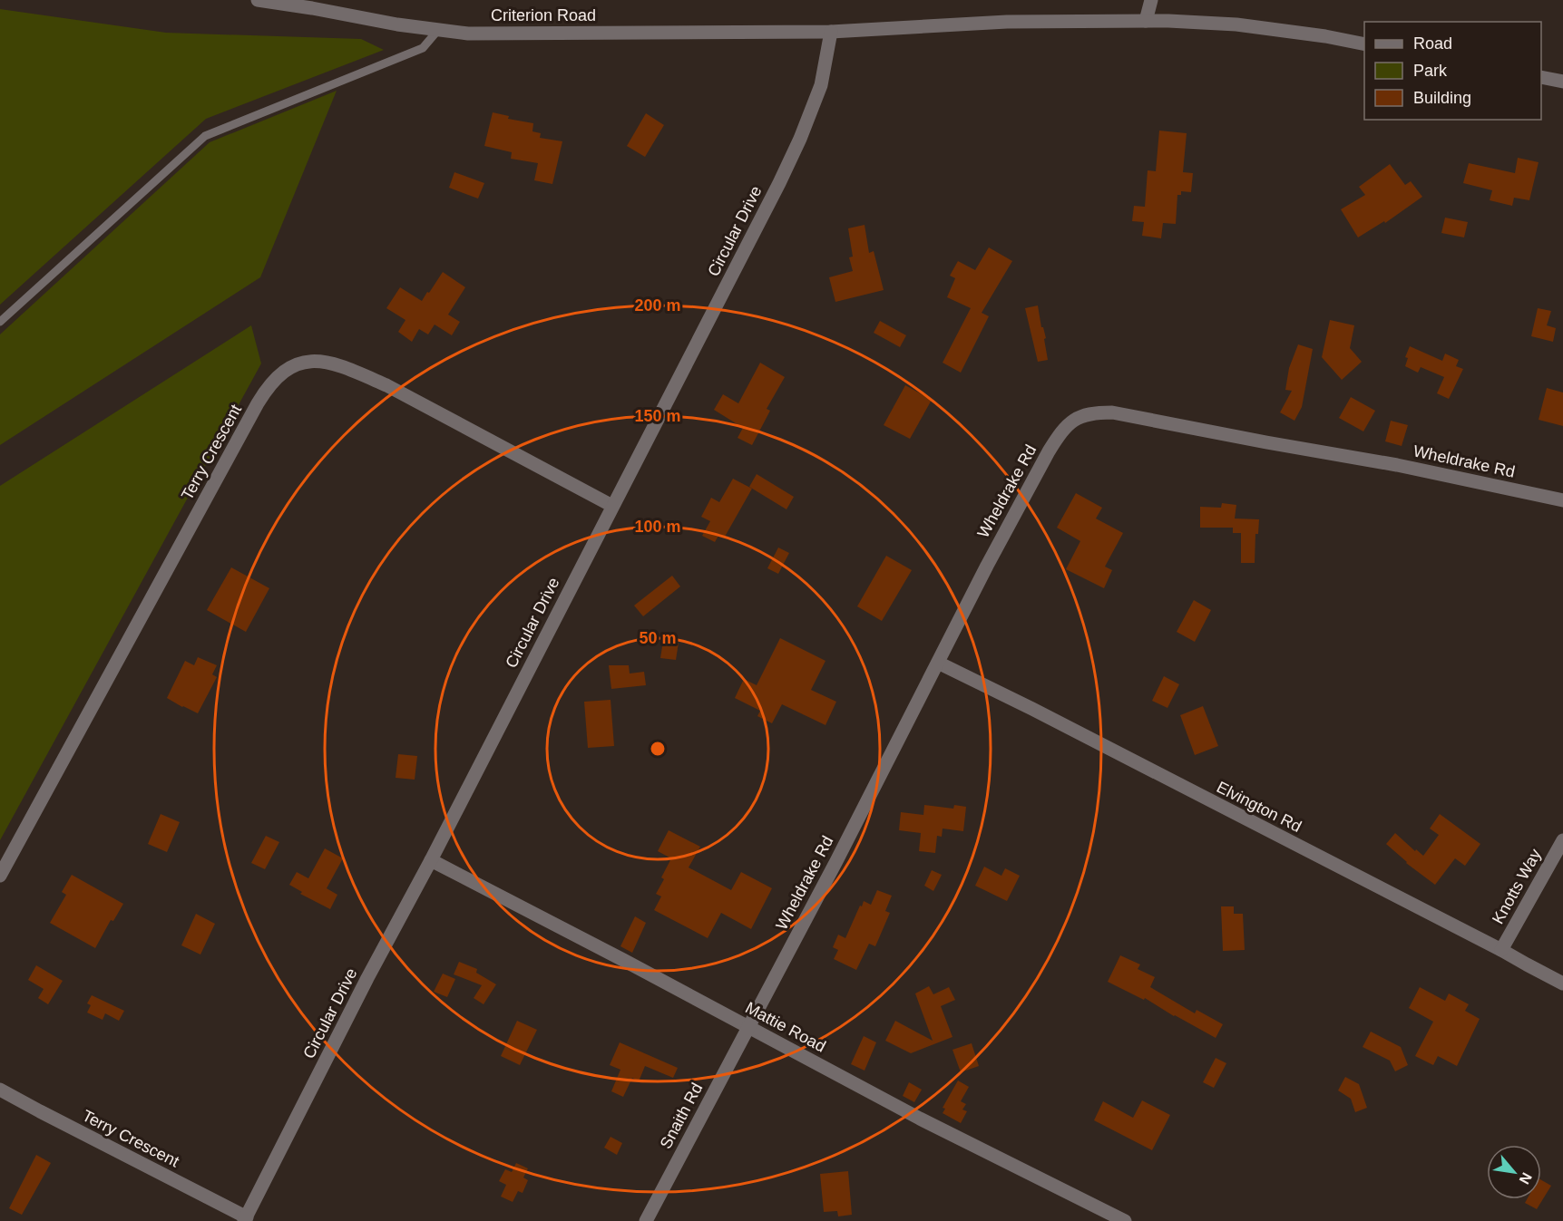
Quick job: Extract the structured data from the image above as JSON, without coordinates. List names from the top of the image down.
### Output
{
  "streets": {
    "street": [
      "Criterion Road",
      "Circular Drive",
      "Terry Crescent",
      "Wheldrake Rd",
      "Elvington Rd",
      "Knotts Way",
      "Mattie Road",
      "Snaith Rd"
    ]
  },
  "crossings": [
    ["Criterion Road", "Circular Drive"],
    ["Circular Drive", "Terry Crescent"],
    ["Circular Drive", "Mattie Road"],
    ["Wheldrake Rd", "Elvington Rd"],
    ["Wheldrake Rd", "Mattie Road"],
    ["Wheldrake Rd", "Snaith Rd"],
    ["Elvington Rd", "Knotts Way"],
    ["Mattie Road", "Snaith Rd"]
  ],
  "legend": ["Road", "Park", "Building"],
  "north": "bottom right",
  "rings": [
    "200 m",
    "150 m",
    "100 m",
    "50 m"
  ]
}
